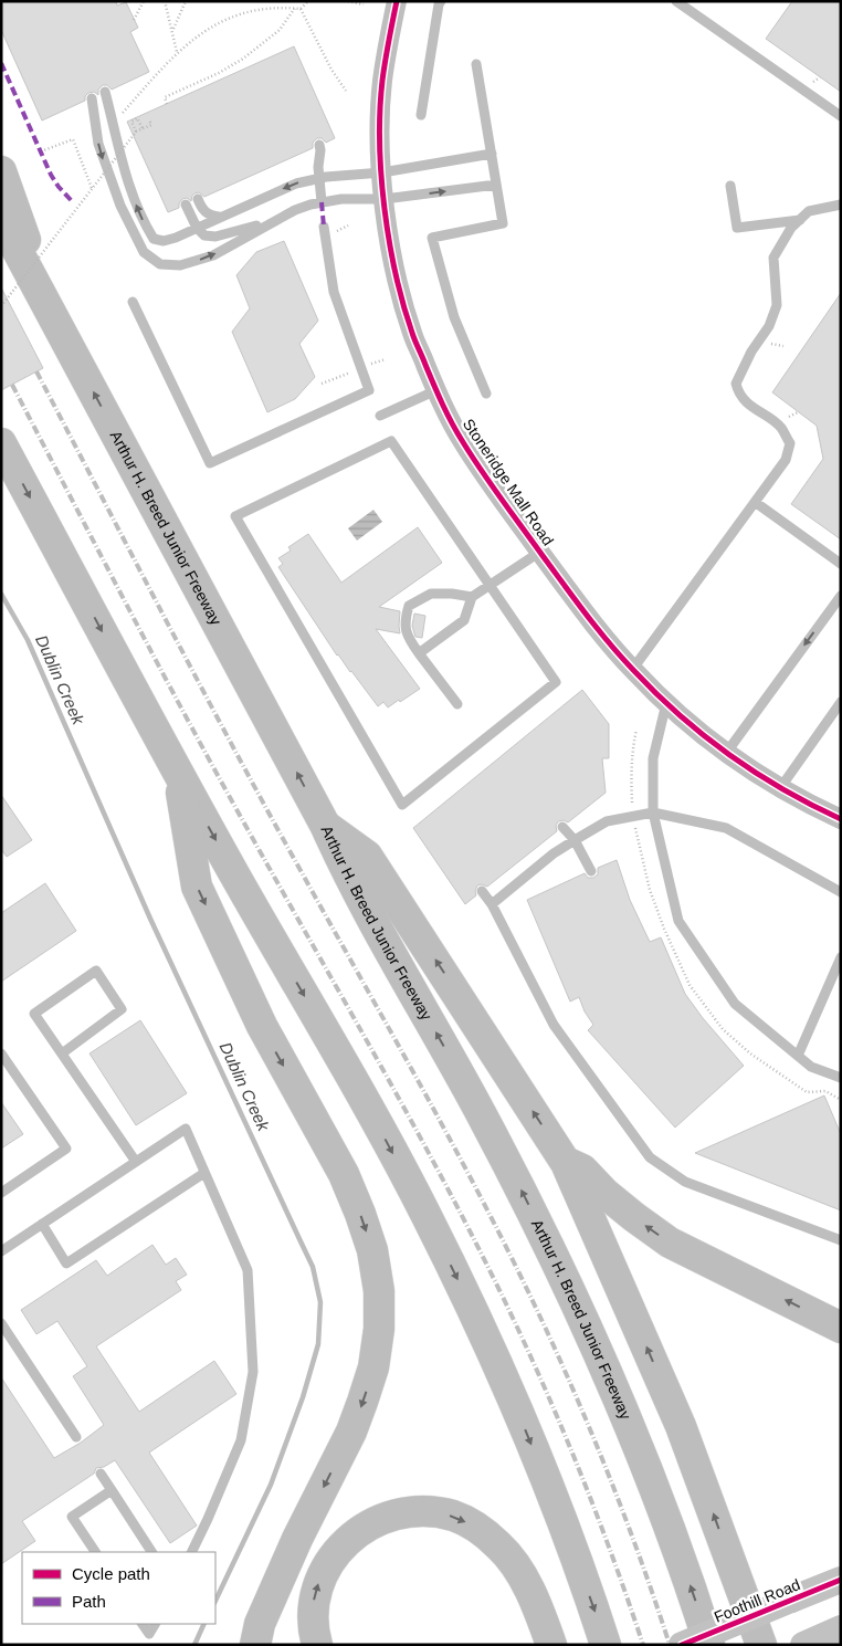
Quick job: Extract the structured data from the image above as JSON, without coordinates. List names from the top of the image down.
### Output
{
  "streets": {
    "highway": ["Arthur H. Breed Junior Freeway"],
    "main road": ["Foothill Road"],
    "street": ["Stoneridge Mall Road"]
  },
  "water": ["Dublin Creek"],
  "legend": ["Cycle path", "Path"]
}
